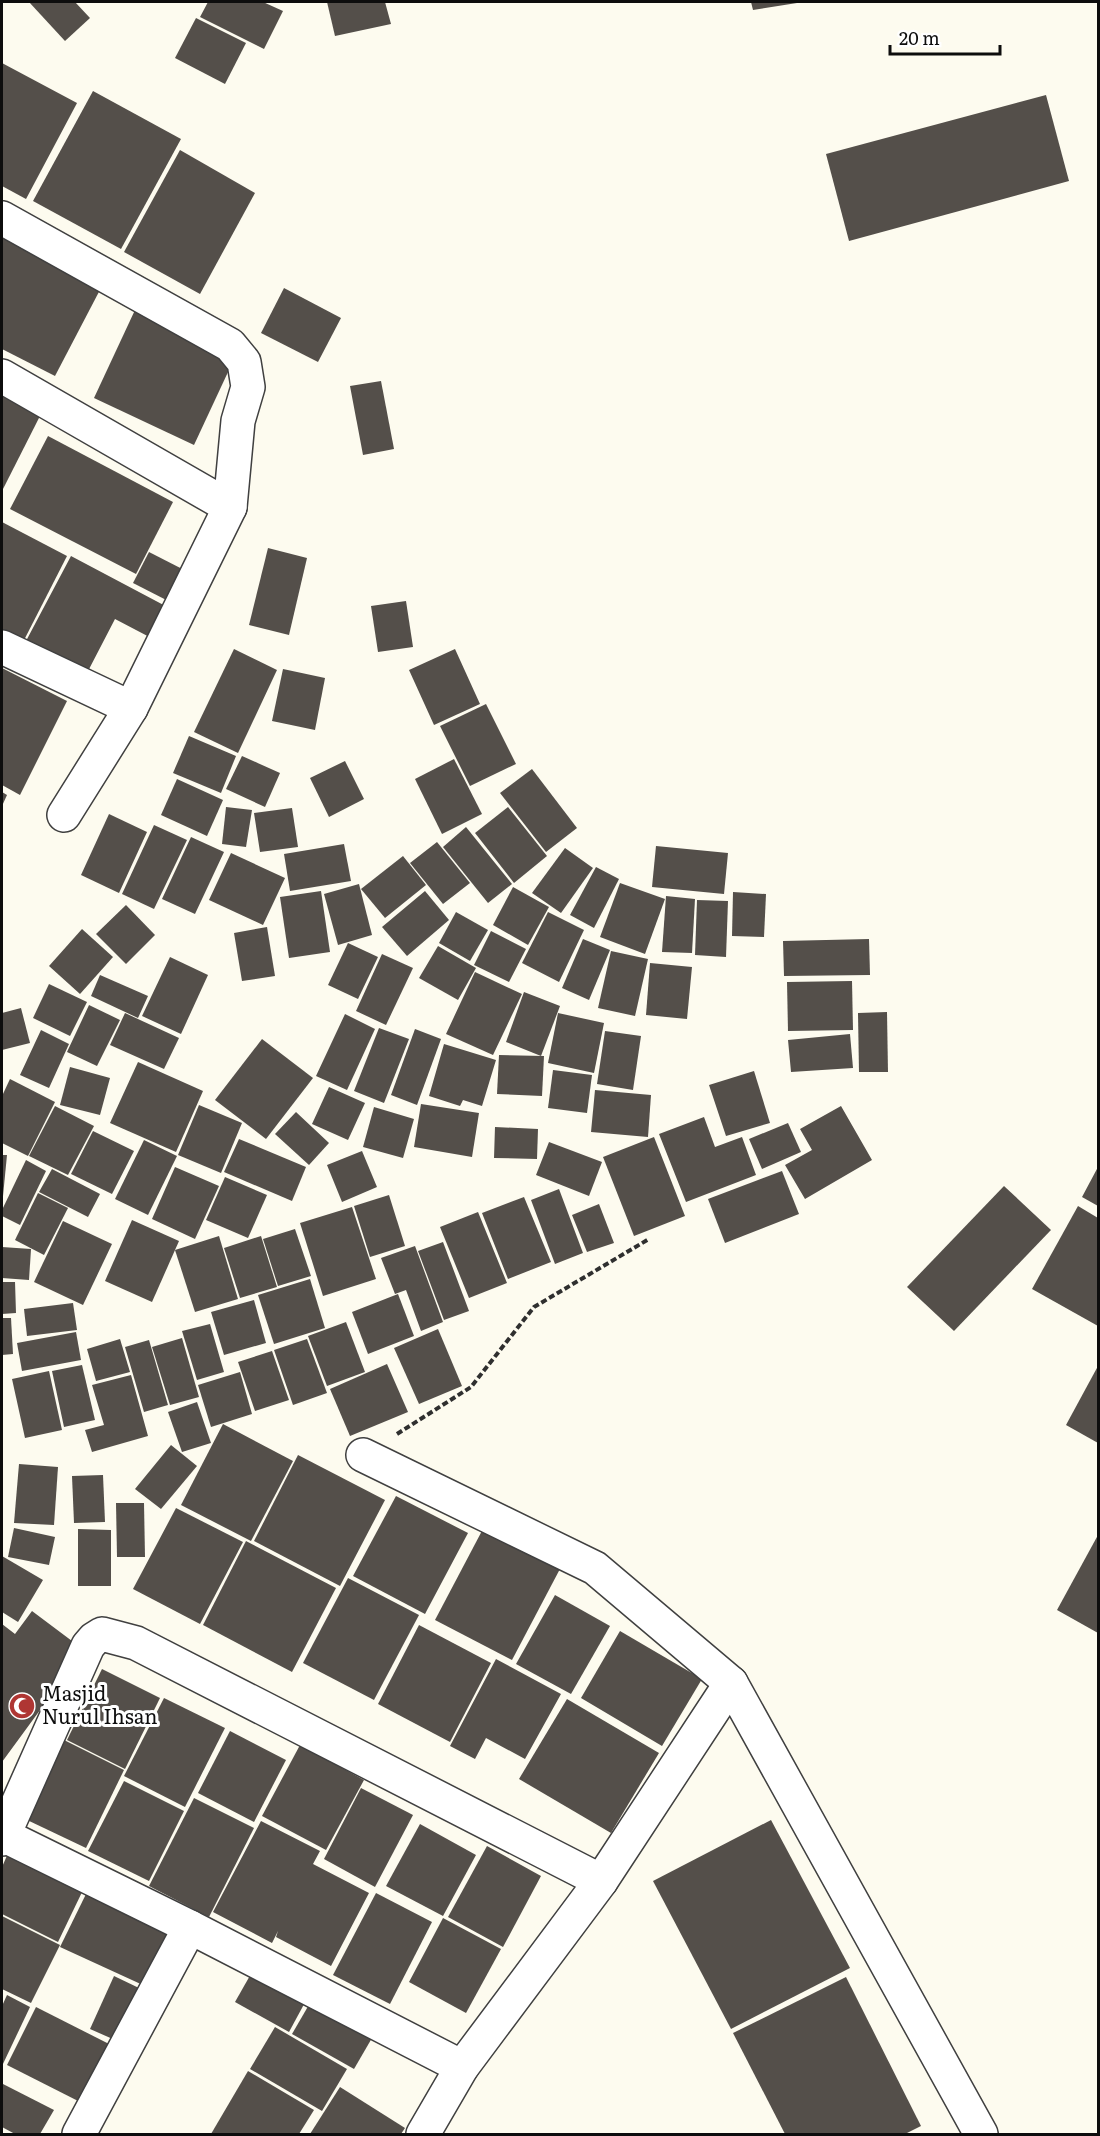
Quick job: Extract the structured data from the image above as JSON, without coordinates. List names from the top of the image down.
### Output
{
  "places": {
    "mosque": ["Masjid Nurul Ihsan"]
  },
  "scale_bar": "20 m"
}
